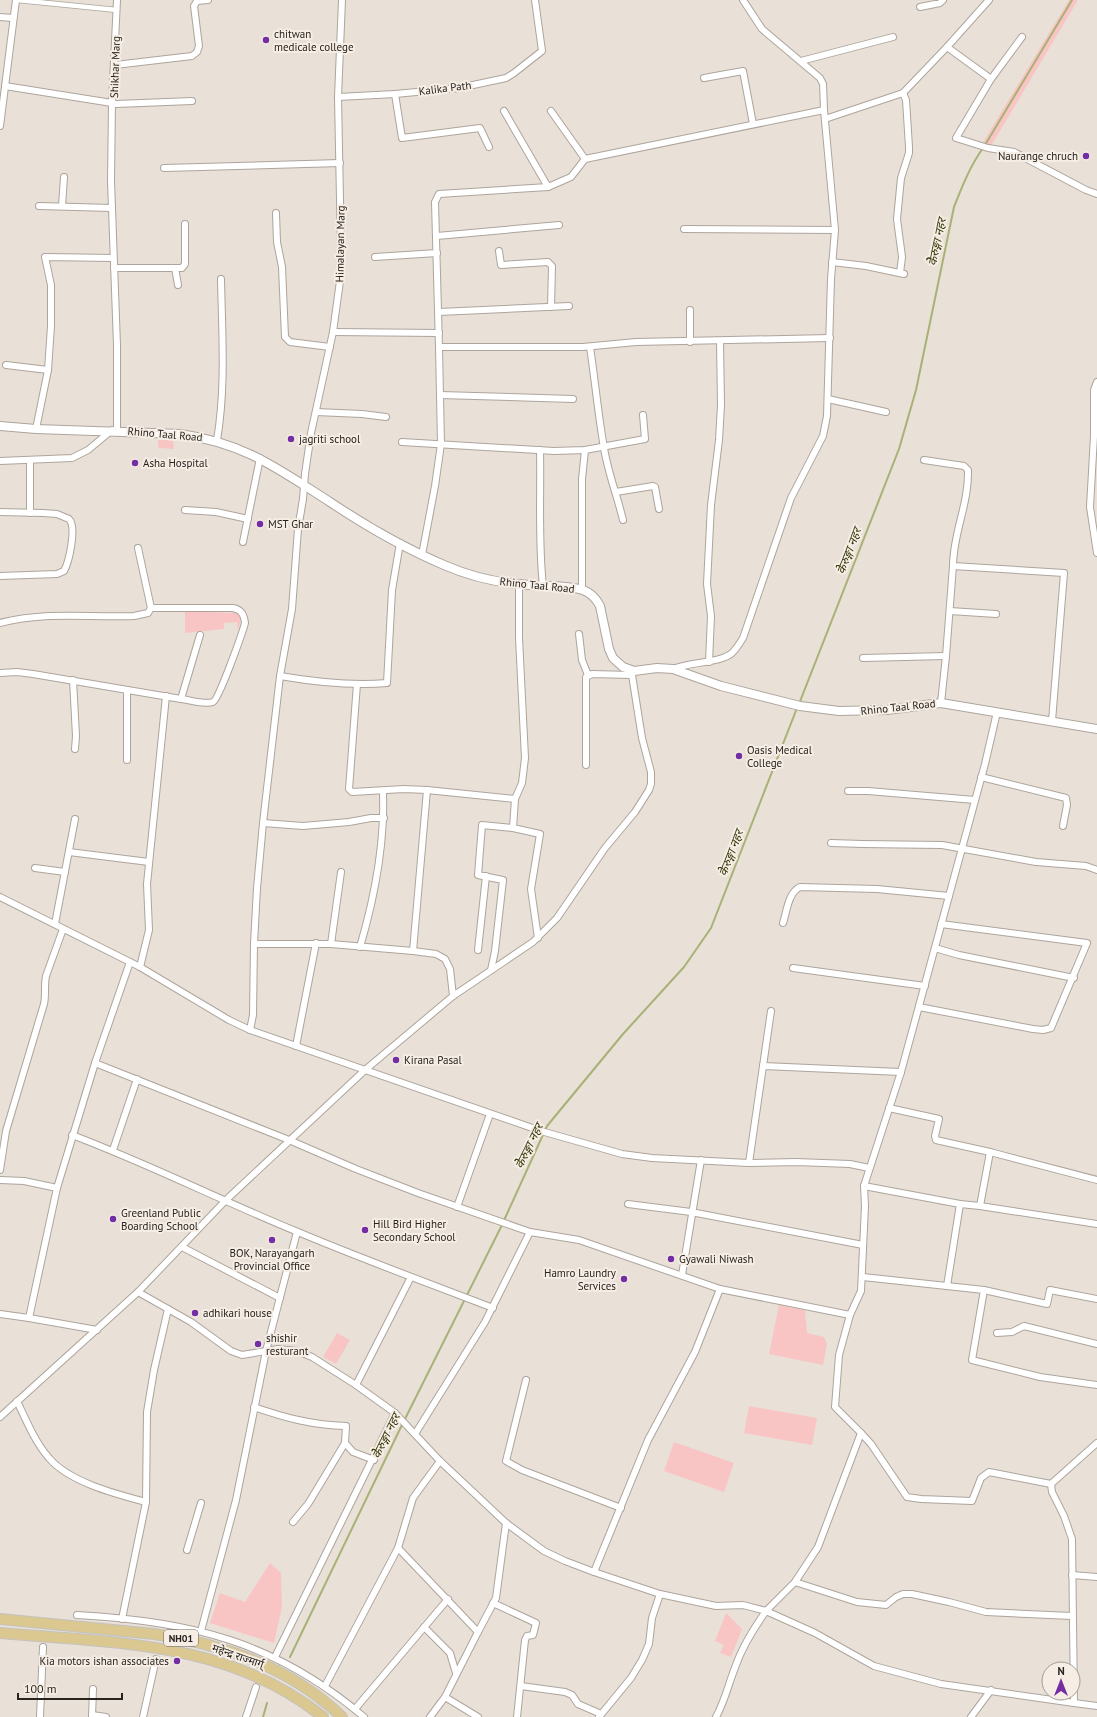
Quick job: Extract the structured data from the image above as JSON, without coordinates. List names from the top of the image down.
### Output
{
  "streets": {
    "highway": ["NH01", "महेन्द्र राज्मार्ग्"],
    "street": [
      "Shikhar Marg",
      "Kalika Path",
      "Himalayan Marg",
      "Rhino Taal Road"
    ]
  },
  "crossings": [
    ["Kalika Path", "Himalayan Marg"],
    ["Himalayan Marg", "Rhino Taal Road"]
  ],
  "water": ["केेरुङ्गा नहर"],
  "places": [
    "chitwan medicale college",
    "Naurange chruch",
    "jagriti school",
    "Asha Hospital",
    "MST Ghar",
    "Oasis Medical College",
    "Kirana Pasal",
    "Greenland Public Boarding School",
    "Hill Bird Higher Secondary School",
    "BOK, Narayangarh Provincial Office",
    "Gyawali Niwash",
    "Hamro Laundry Services",
    "adhikari house",
    "shishir resturant",
    "Kia motors ishan associates"
  ],
  "scale_bar": "100 m",
  "north": "top"
}
